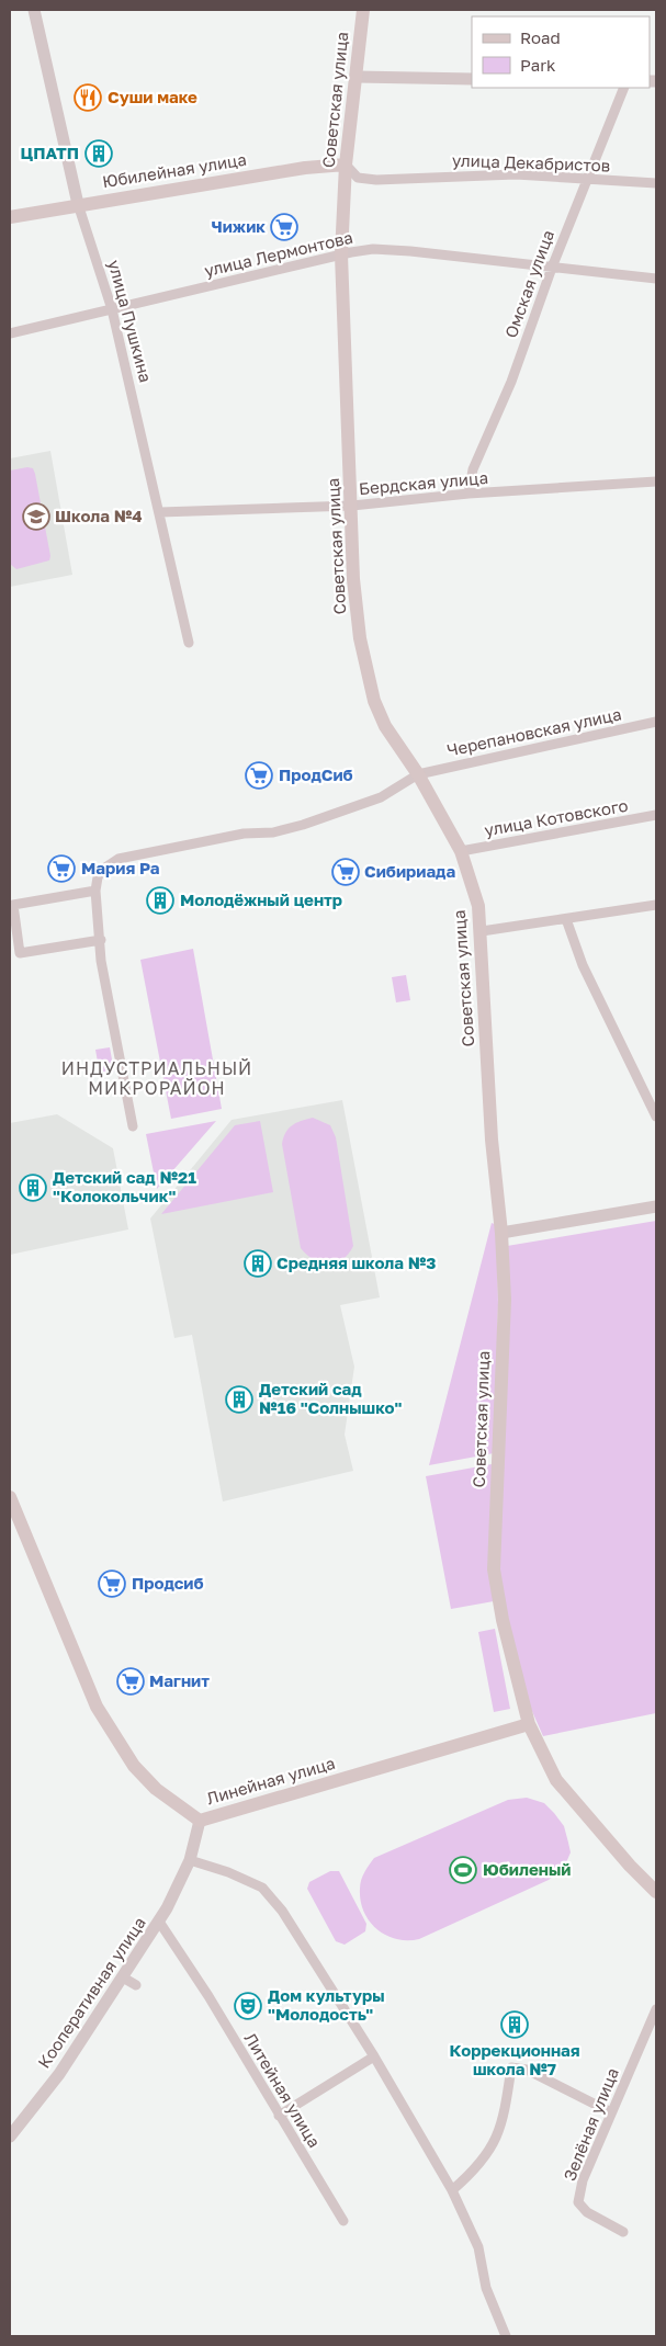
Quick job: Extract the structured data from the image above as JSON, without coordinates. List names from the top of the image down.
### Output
{
  "streets": {
    "main road": ["Советская улица", "Юбилейная улица", "Линейная улица"],
    "street": [
      "улица Декабристов",
      "улица Лермонтова",
      "Омская улица",
      "улица Пушкина",
      "Бердская улица",
      "Черепановская улица",
      "улица Котовского",
      "Кооперативная улица",
      "Литейная улица",
      "Зелёная улица"
    ]
  },
  "crossings": [
    ["Советская улица", "улица Декабристов"],
    ["Советская улица", "Юбилейная улица"],
    ["Советская улица", "улица Лермонтова"],
    ["Советская улица", "Бердская улица"],
    ["Советская улица", "Черепановская улица"],
    ["Советская улица", "улица Котовского"],
    ["Советская улица", "Линейная улица"],
    ["улица Декабристов", "Юбилейная улица"],
    ["улица Декабристов", "Омская улица"],
    ["Юбилейная улица", "улица Пушкина"],
    ["улица Лермонтова", "Омская улица"],
    ["улица Лермонтова", "улица Пушкина"],
    ["Омская улица", "Бердская улица"],
    ["улица Пушкина", "Бердская улица"],
    ["Линейная улица", "Кооперативная улица"],
    ["Кооперативная улица", "Литейная улица"]
  ],
  "districts": ["ИНДУСТРИАЛЬНЫЙ МИКРОРАЙОН"],
  "places": {
    "restaurant": ["Суши маке"],
    "building": [
      "ЦПАТП",
      "Молодёжный центр",
      "Детский сад №21 \"Колокольчик\"",
      "Средняя школа №3",
      "Детский сад №16 \"Солнышко\"",
      "Коррекционная школа №7"
    ],
    "supermarket": [
      "Чижик",
      "ПродСиб",
      "Мария Ра",
      "Сибириада",
      "Продсиб",
      "Магнит"
    ],
    "school or university": ["Школа №4"],
    "sports": ["Юбиленый"],
    "theatre": ["Дом культуры \"Молодость\""]
  },
  "legend": ["Road", "Park"]
}
